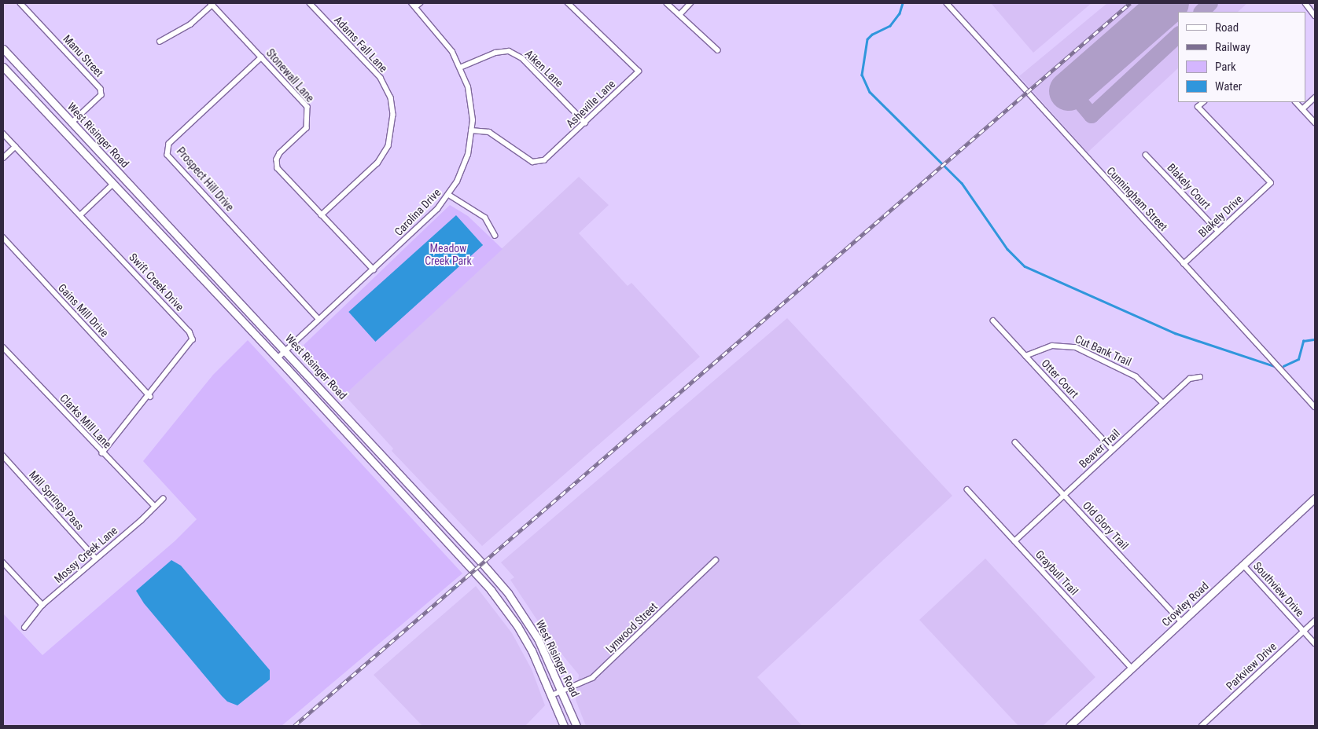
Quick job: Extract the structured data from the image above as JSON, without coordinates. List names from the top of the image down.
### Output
{
  "streets": {
    "main road": ["West Risinger Road", "Crowley Road"],
    "street": [
      "Adams Fall Lane",
      "Manu Street",
      "Aiken Lane",
      "Stonewall Lane",
      "Asheville Lane",
      "Prospect Hill Drive",
      "Blakely Court",
      "Cunningham Street",
      "Carolina Drive",
      "Blakely Drive",
      "Swift Creek Drive",
      "Gains Mill Drive",
      "Cut Bank Trail",
      "Otter Court",
      "Clarks Mill Lane",
      "Beaver Trail",
      "Mill Springs Pass",
      "Old Glory Trail",
      "Mossy Creek Lane",
      "Graybull Trail",
      "Southview Drive",
      "Lynwood Street",
      "Parkview Drive"
    ]
  },
  "crossings": [
    ["Adams Fall Lane", "Stonewall Lane"],
    ["Manu Street", "West Risinger Road"],
    ["Aiken Lane", "Asheville Lane"],
    ["Aiken Lane", "Carolina Drive"],
    ["Stonewall Lane", "Prospect Hill Drive"],
    ["Stonewall Lane", "Carolina Drive"],
    ["Asheville Lane", "Carolina Drive"],
    ["West Risinger Road", "Carolina Drive"],
    ["West Risinger Road", "Lynwood Street"],
    ["Prospect Hill Drive", "Carolina Drive"],
    ["Blakely Court", "Blakely Drive"],
    ["Cunningham Street", "Blakely Drive"],
    ["Swift Creek Drive", "Gains Mill Drive"],
    ["Swift Creek Drive", "Clarks Mill Lane"],
    ["Cut Bank Trail", "Otter Court"],
    ["Cut Bank Trail", "Beaver Trail"],
    ["Otter Court", "Beaver Trail"],
    ["Clarks Mill Lane", "Mossy Creek Lane"],
    ["Beaver Trail", "Old Glory Trail"],
    ["Beaver Trail", "Graybull Trail"],
    ["Mill Springs Pass", "Mossy Creek Lane"],
    ["Old Glory Trail", "Crowley Road"],
    ["Graybull Trail", "Crowley Road"],
    ["Southview Drive", "Crowley Road"],
    ["Southview Drive", "Parkview Drive"]
  ],
  "parks": ["Meadow Creek Park"],
  "legend": [
    "Road",
    "Railway",
    "Park",
    "Water"
  ]
}
